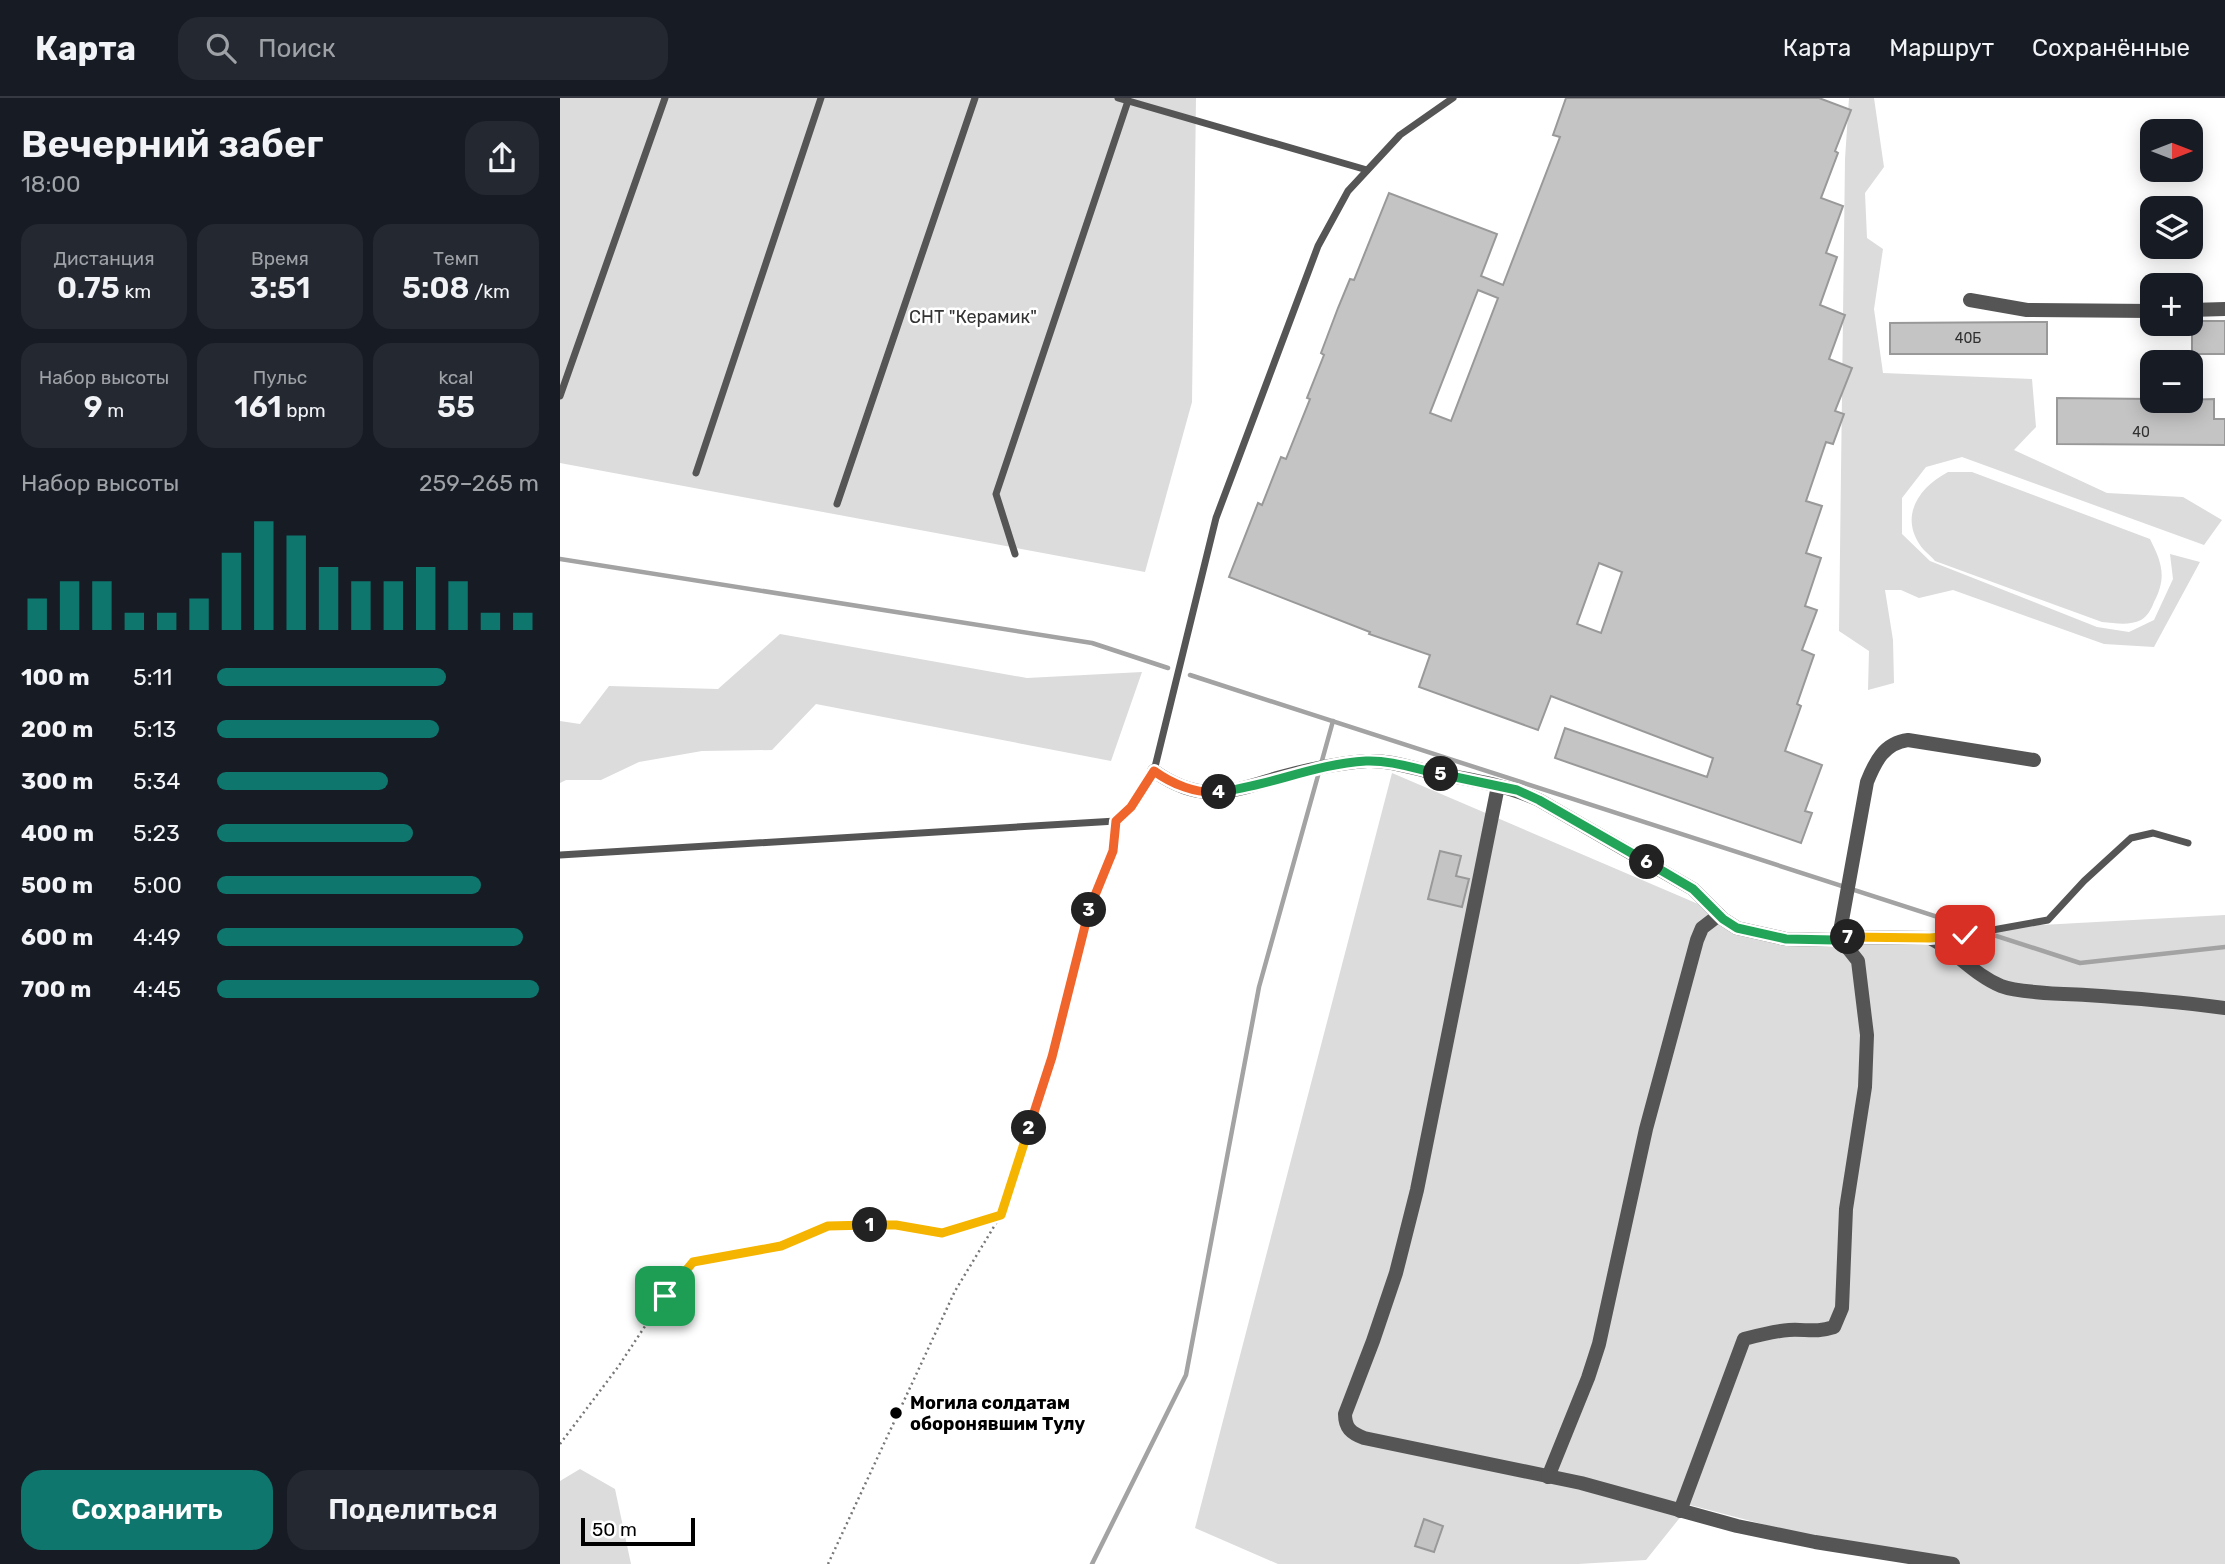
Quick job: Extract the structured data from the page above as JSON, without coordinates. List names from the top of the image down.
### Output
{
  "parks": ["СНТ \"Керамик\""],
  "places": ["Могила солдатам оборонявшим Тулу"],
  "house_numbers": ["40Б", "40"],
  "scale_bar": "50 m",
  "north": "right",
  "page": {
    "header": "Карта",
    "search": "Поиск",
    "nav": ["Карта", "Маршрут", "Сохранённые"],
    "heading": ["Вечерний забег", "18:00"],
    "map_buttons": ["+", "−"],
    "stats": [
      ["Дистанция", "0.75 km"],
      ["Время", "3:51"],
      ["Темп", "5:08 /km"],
      ["Набор высоты", "9 m"],
      ["Пульс", "161 bpm"],
      ["kcal", "55"]
    ],
    "chart": ["Набор высоты", "259–265 m"],
    "list": [
      {
        "name": "100 m",
        "note": "5:11"
      },
      {
        "name": "200 m",
        "note": "5:13"
      },
      {
        "name": "300 m",
        "note": "5:34"
      },
      {
        "name": "400 m",
        "note": "5:23"
      },
      {
        "name": "500 m",
        "note": "5:00"
      },
      {
        "name": "600 m",
        "note": "4:49"
      },
      {
        "name": "700 m",
        "note": "4:45"
      }
    ],
    "pins": [
      "5",
      "4",
      "6",
      "3",
      "7",
      "2",
      "1"
    ],
    "buttons": ["Сохранить", "Поделиться"],
    "scale": "50 m"
  }
}
